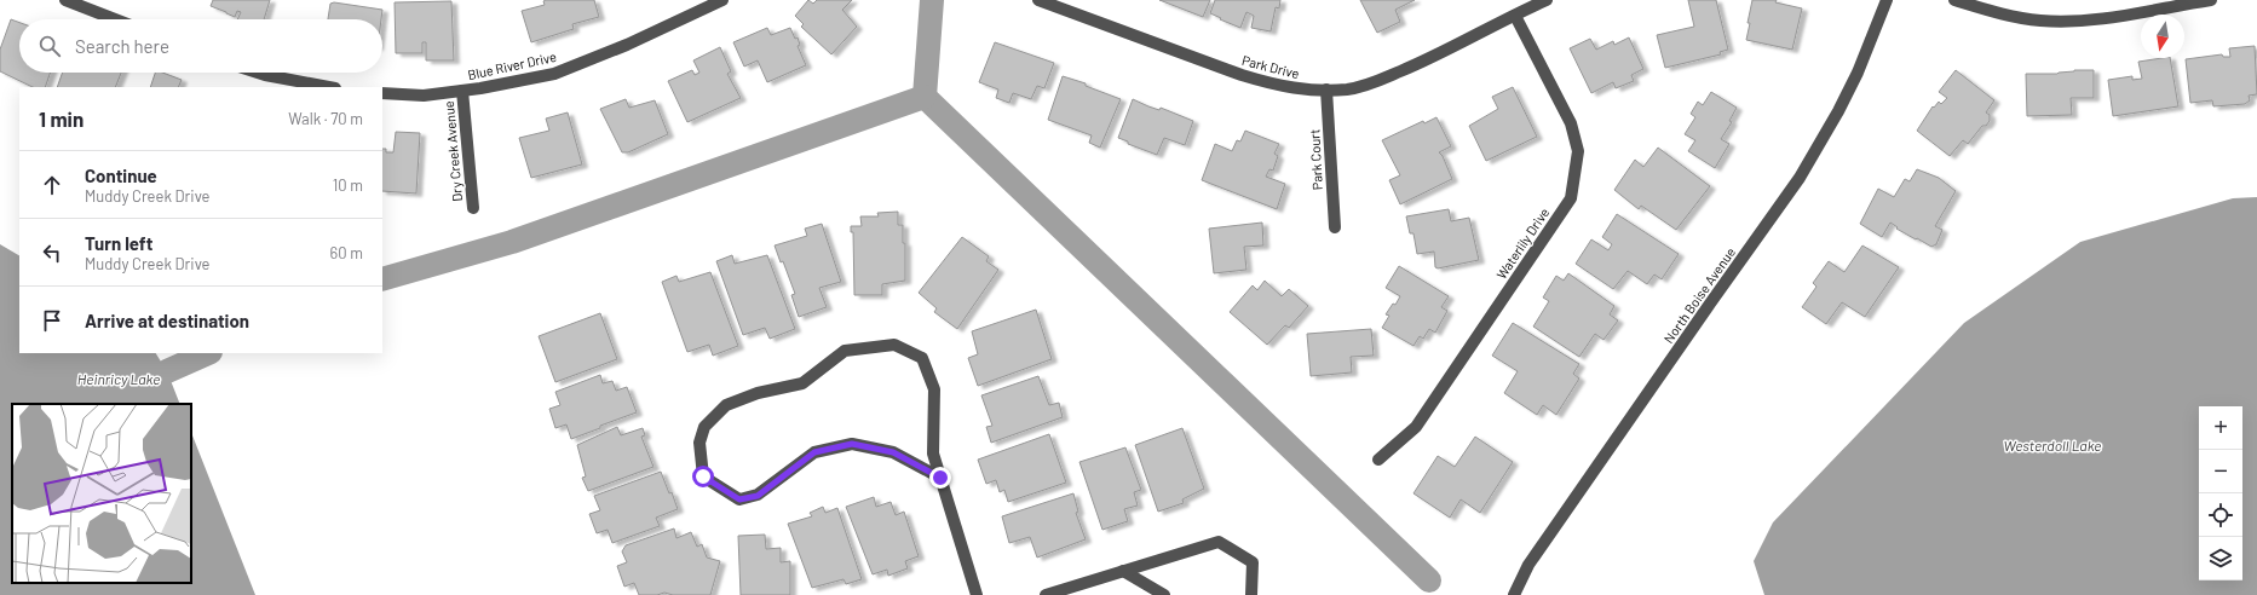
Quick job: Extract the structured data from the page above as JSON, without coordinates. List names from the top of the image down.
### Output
{
  "streets": {
    "street": [
      "Blue River Drive",
      "Park Drive",
      "Dry Creek Avenue",
      "Park Court",
      "Waterlily Drive",
      "North Boise Avenue"
    ]
  },
  "crossings": [
    ["Blue River Drive", "Dry Creek Avenue"],
    ["Park Drive", "Park Court"],
    ["Park Drive", "Waterlily Drive"]
  ],
  "water": ["Heinricy Lake", "Westerdoll Lake"],
  "north": "bottom",
  "page": {
    "search": "Search here",
    "heading": ["1 min", "Walk · 70 m"],
    "list": [
      ["Continue", "Muddy Creek Drive", "10 m"],
      ["Turn left", "Muddy Creek Drive", "60 m"],
      "Arrive at destination"
    ],
    "map_buttons": ["+", "−"]
  }
}
